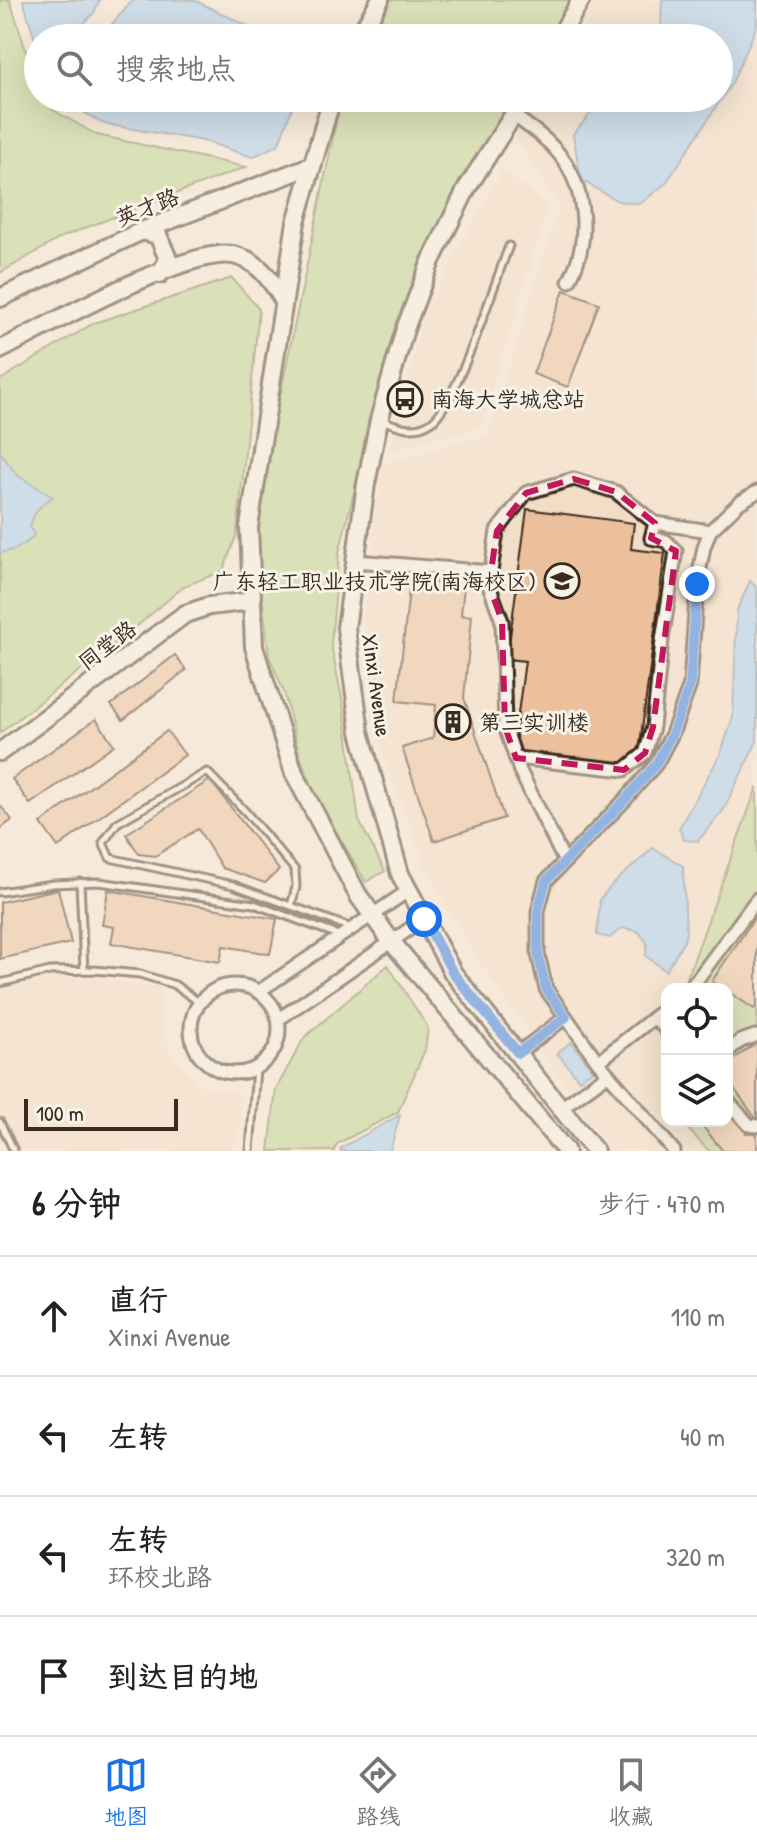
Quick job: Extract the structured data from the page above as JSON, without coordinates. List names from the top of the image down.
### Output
{
  "streets": {
    "main road": ["英才路", "同堂路", "Xinxi Avenue"]
  },
  "places": {
    "bus stop": ["南海大学城总站"],
    "school or university": ["广东轻工职业技术学院(南海校区)"],
    "building": ["第三实训楼"]
  },
  "scale_bar": "100 m",
  "page": {
    "search": "搜索地点",
    "scale": "100 m",
    "heading": ["6 分钟", "步行 · 470 m"],
    "list": [
      ["直行", "Xinxi Avenue", "110 m"],
      ["左转", "40 m"],
      ["左转", "环校北路", "320 m"],
      "到达目的地"
    ],
    "nav": ["地图", "路线", "收藏"]
  }
}
